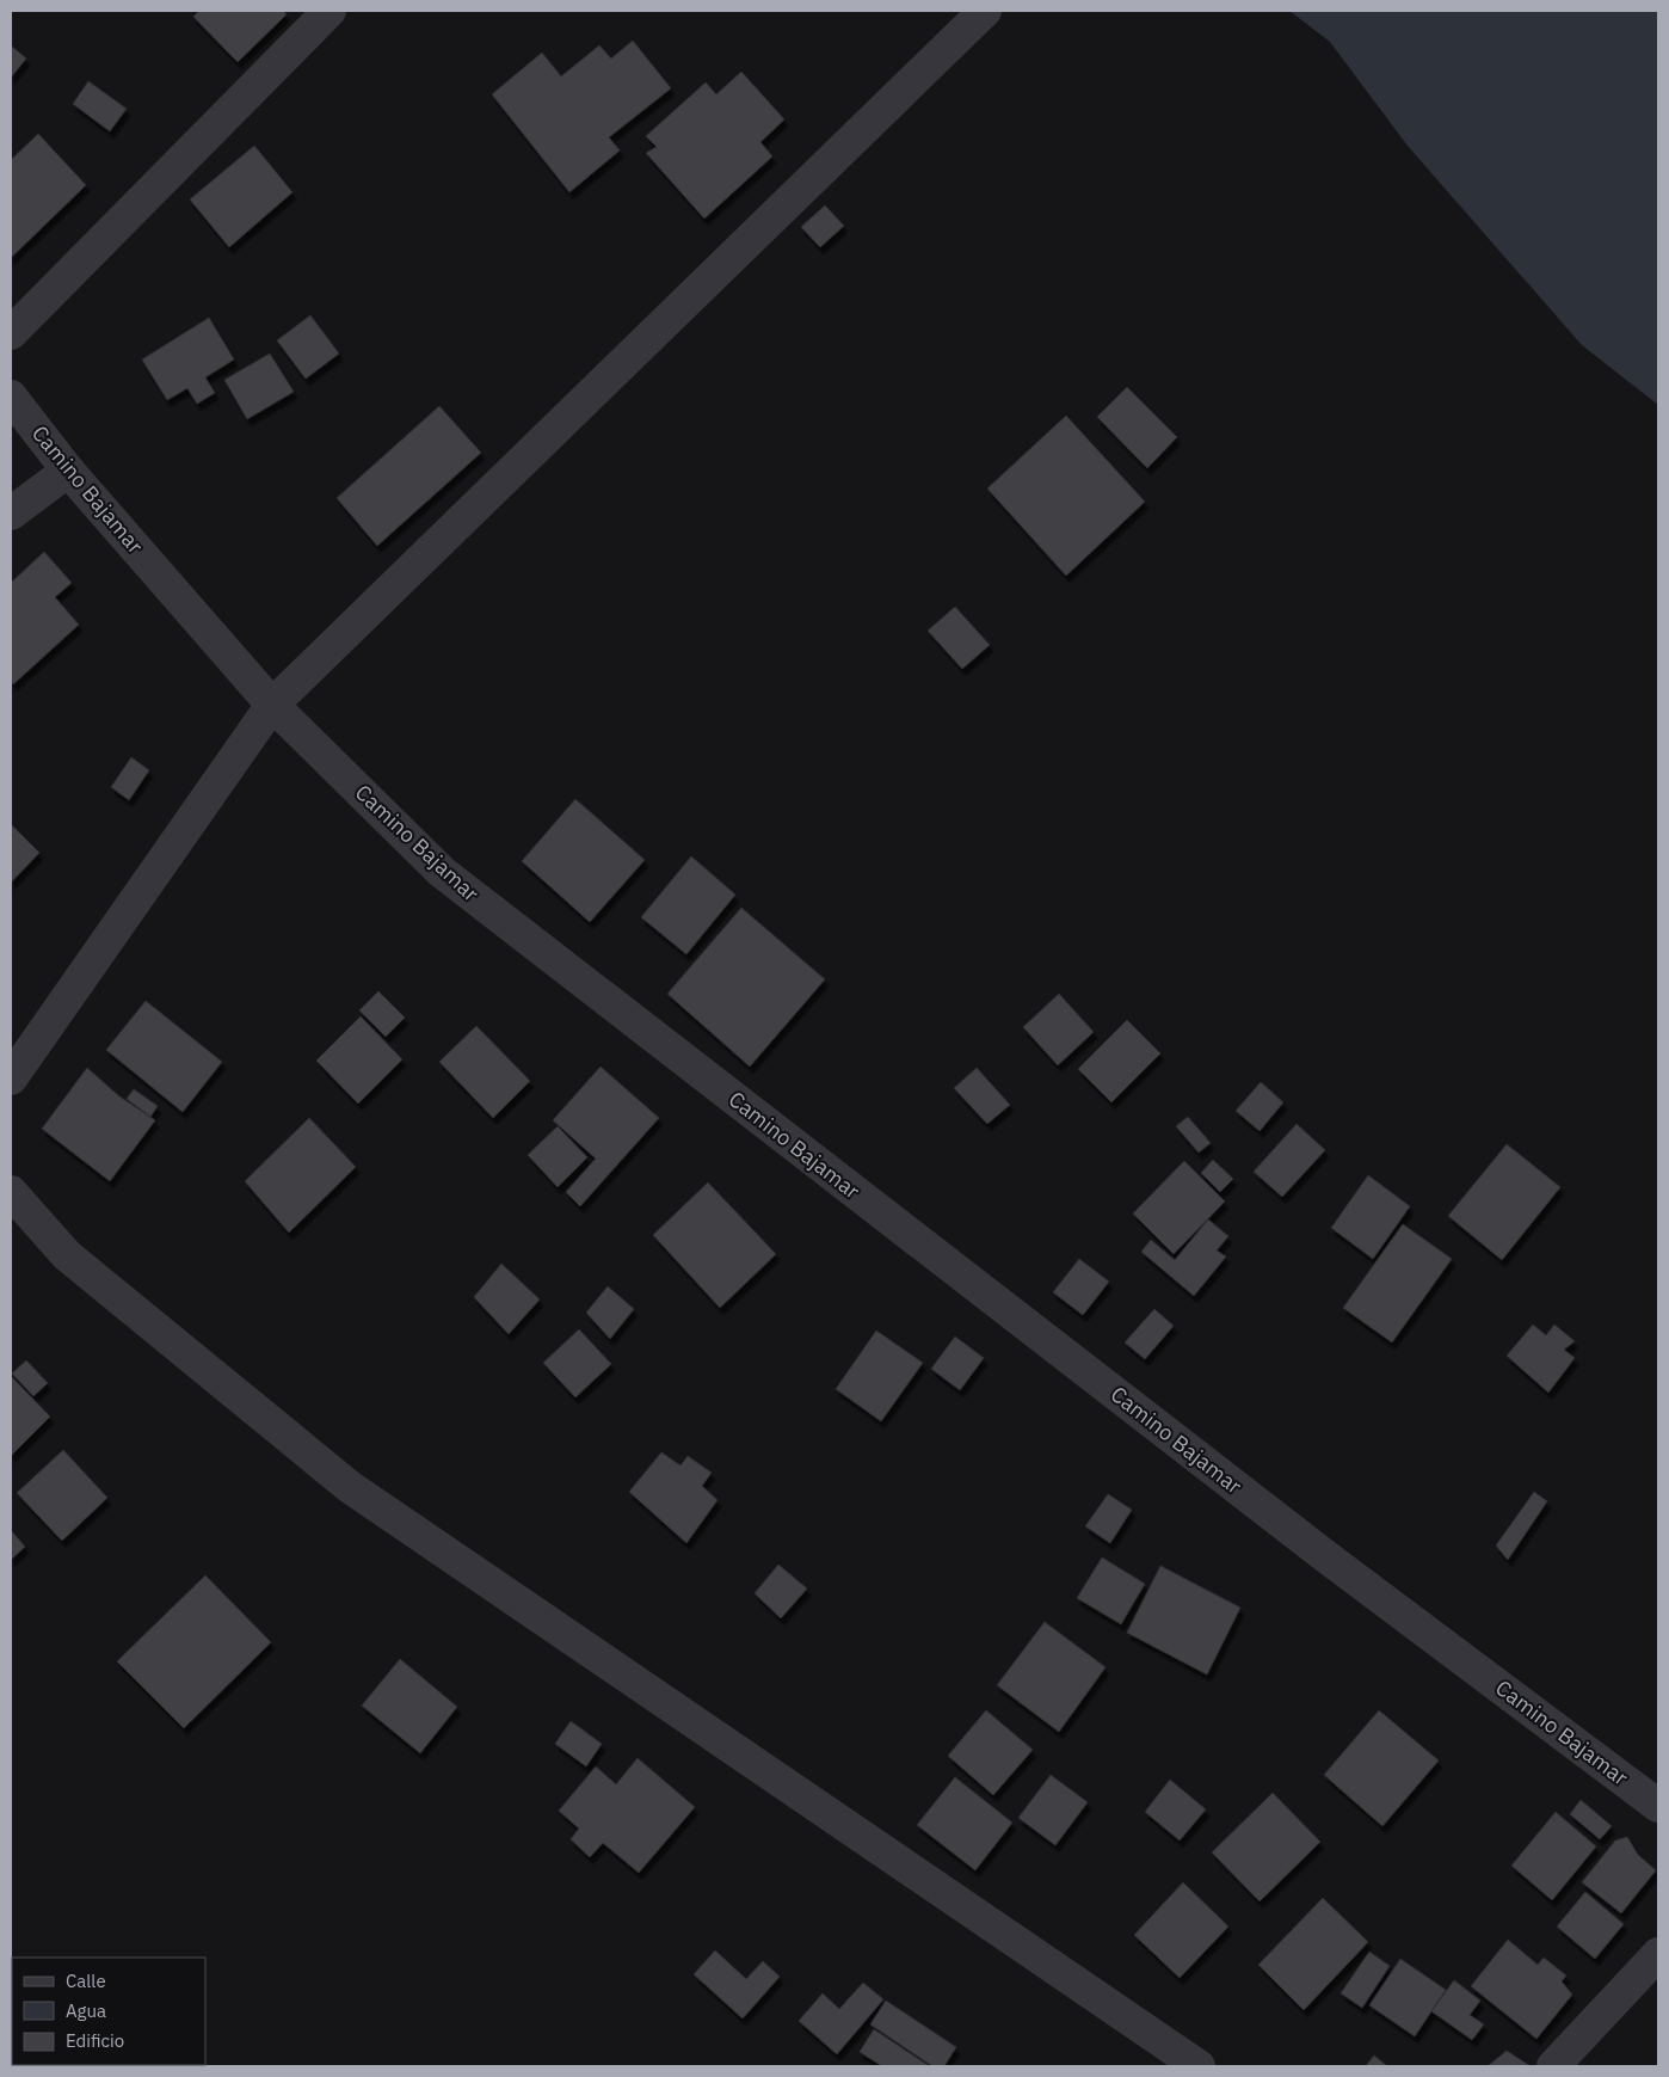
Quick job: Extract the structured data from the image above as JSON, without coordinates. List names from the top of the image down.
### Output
{
  "streets": {
    "street": ["Camino Bajamar"]
  },
  "legend": ["Calle", "Agua", "Edificio"]
}
